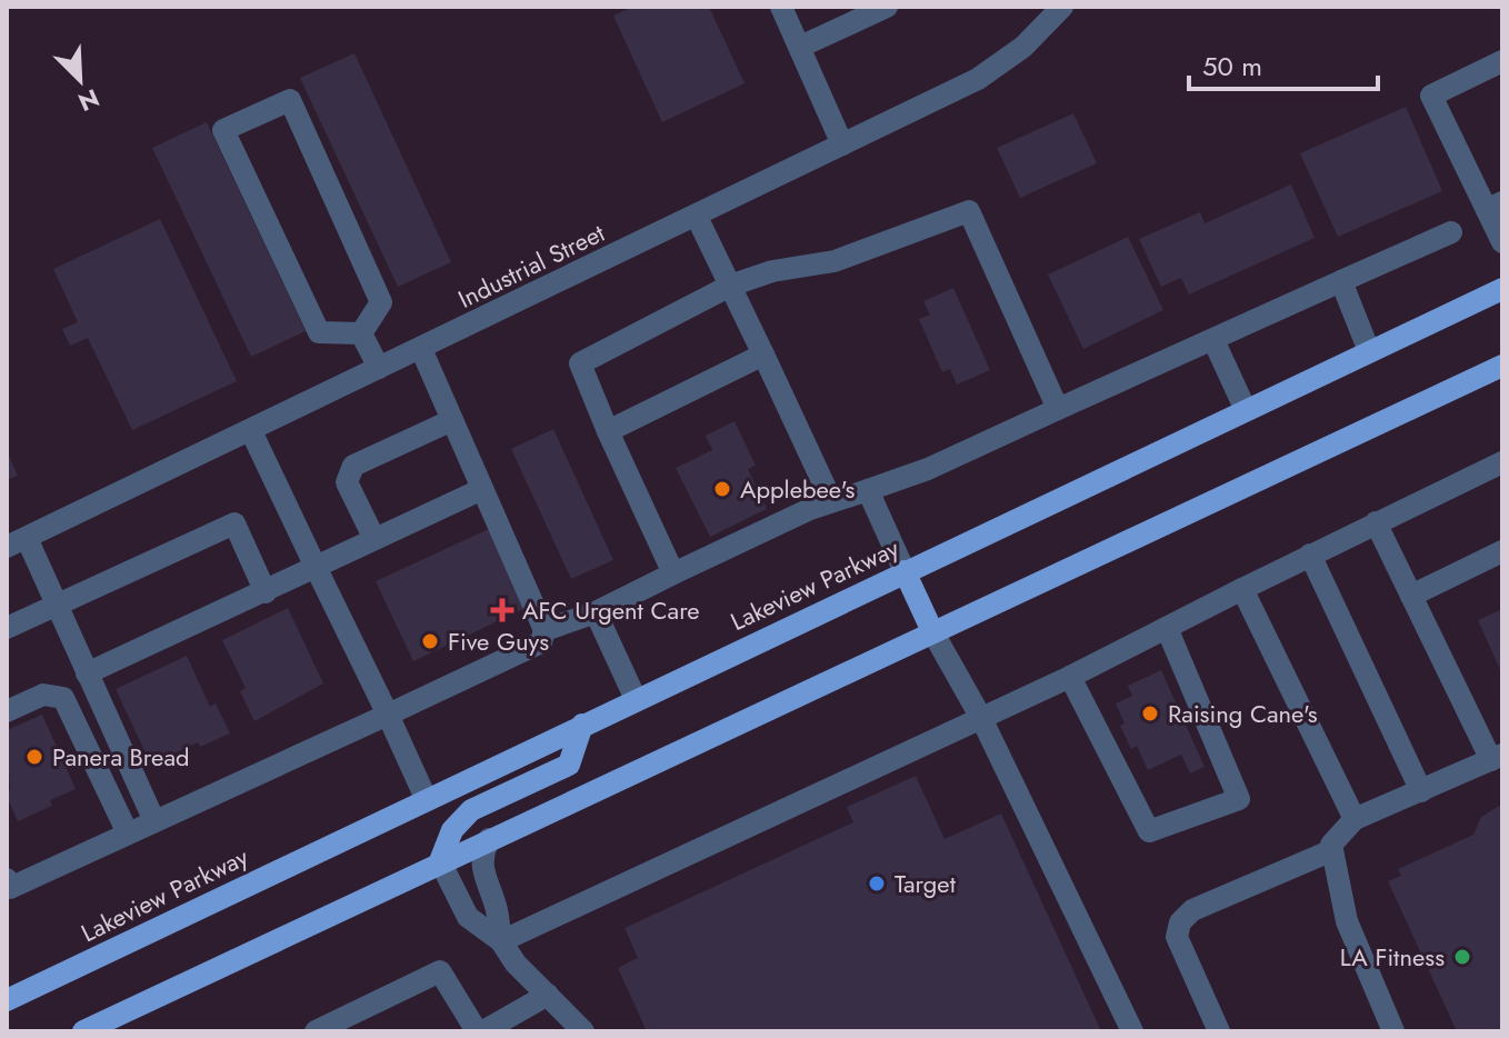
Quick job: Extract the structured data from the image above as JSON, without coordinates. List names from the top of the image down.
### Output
{
  "streets": {
    "main road": ["Lakeview Parkway"],
    "street": ["Industrial Street"]
  },
  "places": {
    "other": [
      "Applebee's",
      "Five Guys",
      "Raising Cane's",
      "Panera Bread",
      "Target",
      "LA Fitness"
    ],
    "health": ["AFC Urgent Care"]
  },
  "scale_bar": "50 m",
  "north": "bottom right"
}
